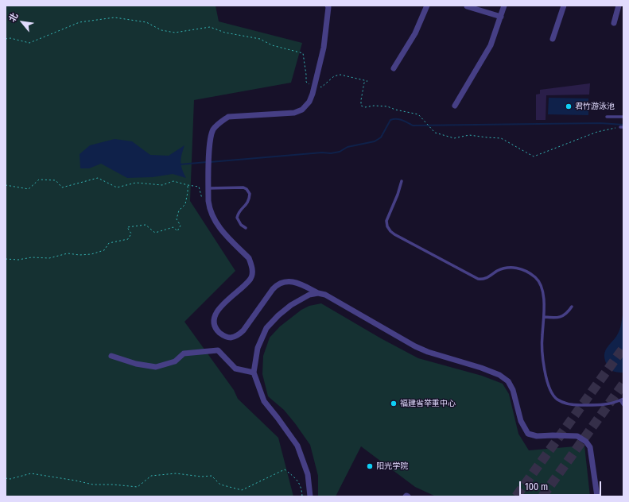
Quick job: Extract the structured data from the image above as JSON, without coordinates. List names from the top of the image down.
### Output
{
  "places": ["君竹游泳池", "福建省举重中心", "阳光学院"],
  "scale_bar": "100 m",
  "north": "top left"
}
